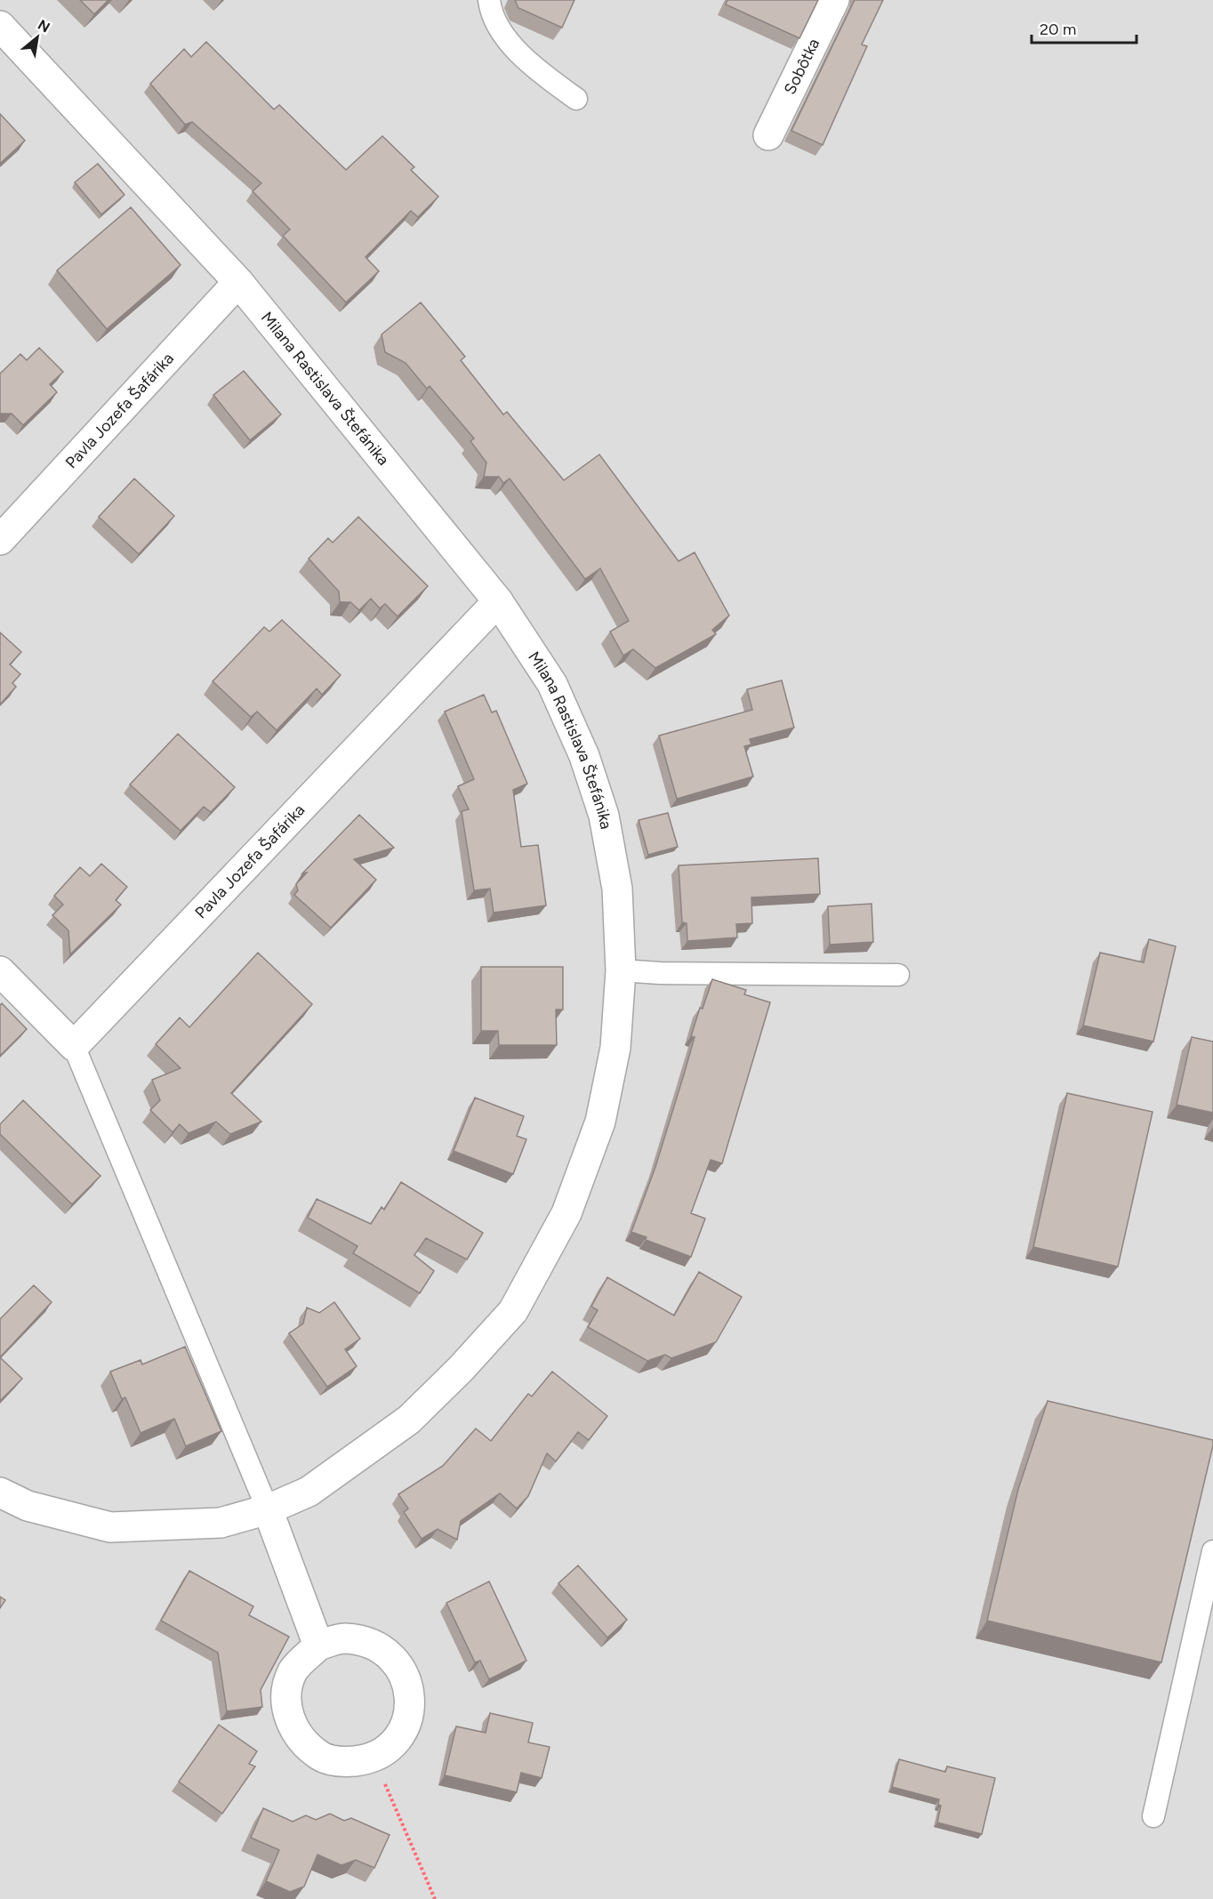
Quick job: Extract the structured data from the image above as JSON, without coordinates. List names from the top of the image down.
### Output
{
  "streets": {
    "street": ["Sobôtka", "Milana Rastislava Štefánika", "Pavla Jozefa Šafárika"]
  },
  "crossings": [
    ["Milana Rastislava Štefánika", "Pavla Jozefa Šafárika"]
  ],
  "scale_bar": "20 m",
  "north": "top right"
}
